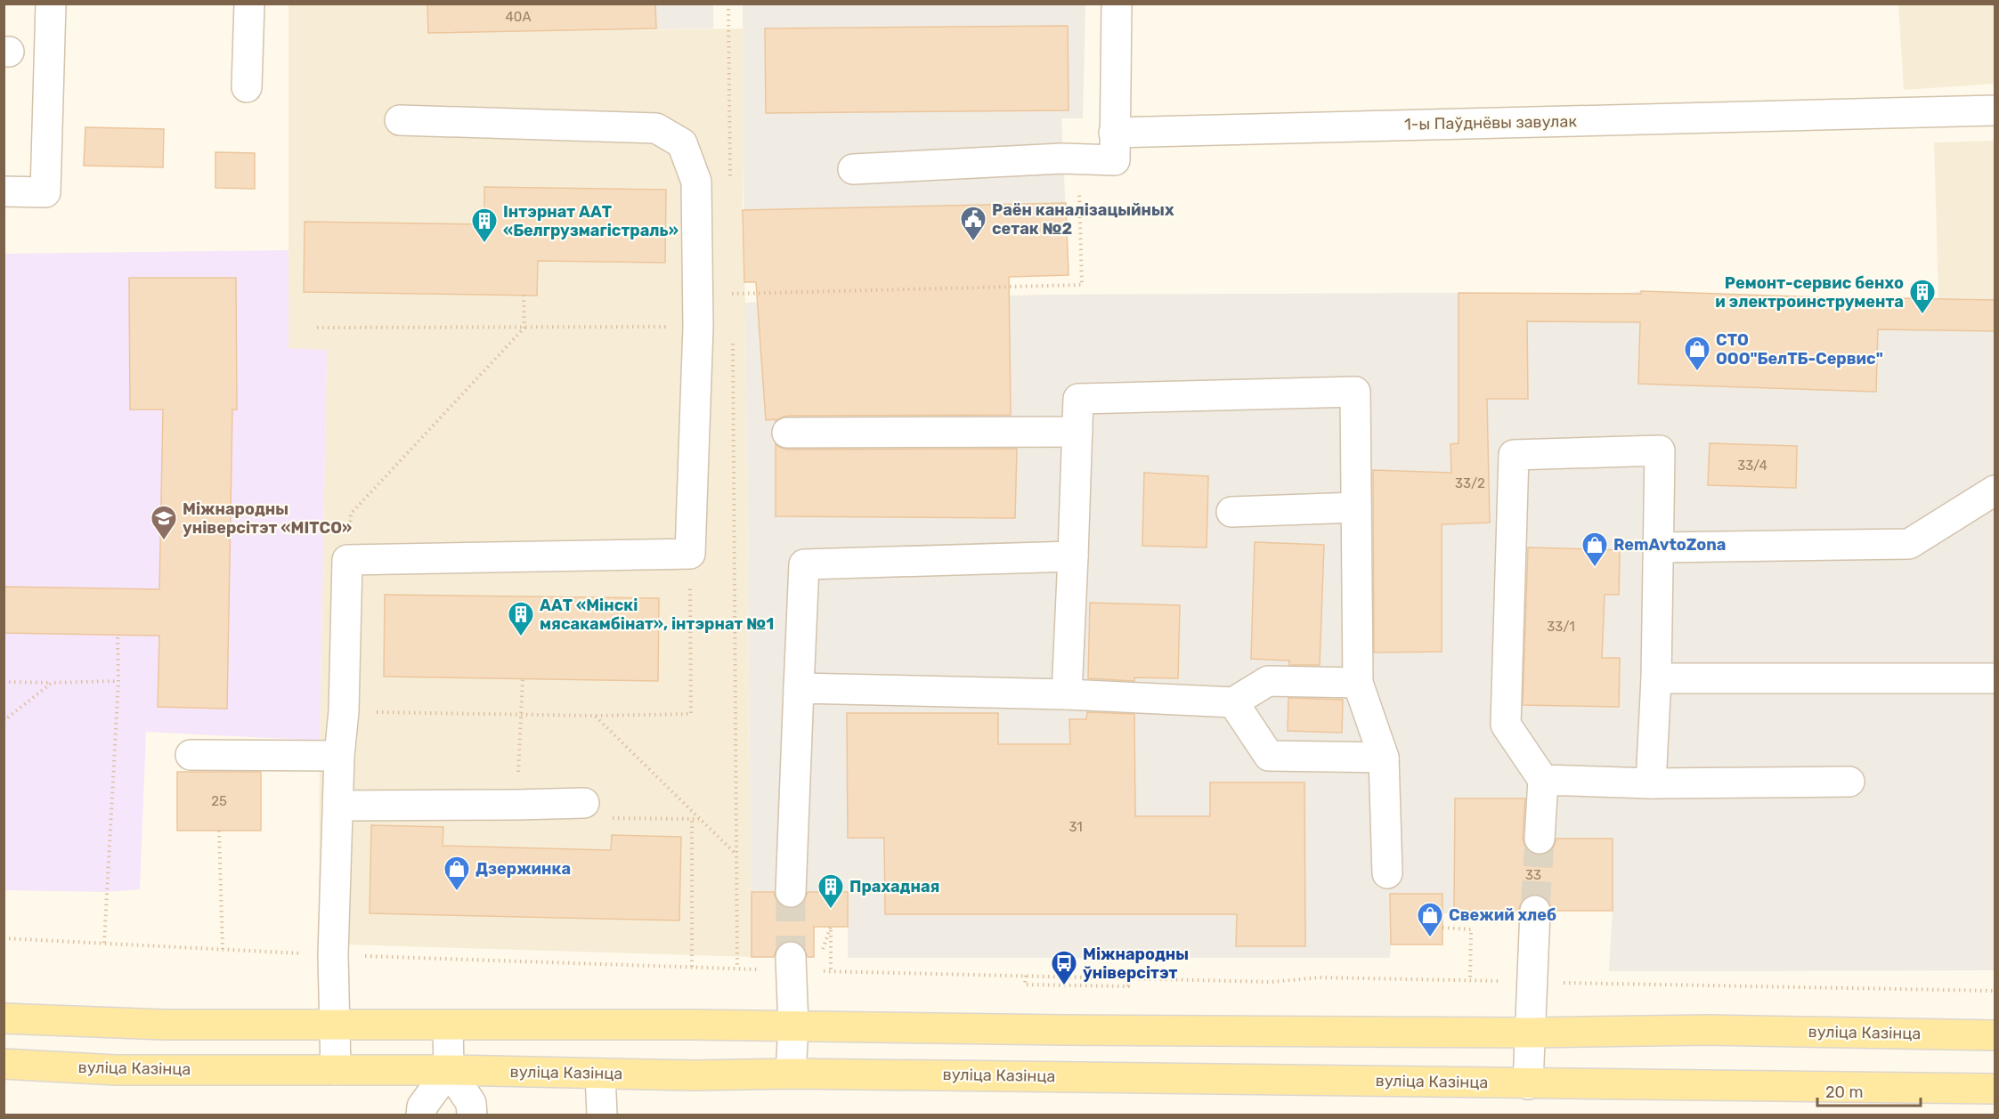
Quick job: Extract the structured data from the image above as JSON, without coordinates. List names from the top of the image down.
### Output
{
  "streets": {
    "main road": ["вуліца Казінца"],
    "street": ["1-ы Паўднёвы завулак"]
  },
  "places": {
    "public building": ["Раён каналізацыйных сетак №2"],
    "building": [
      "Інтэрнат ААТ «Белгрузмагістраль»",
      "Ремонт-сервис бенхо и электроинструмента",
      "ААТ «Мінскі мясакамбінат», інтэрнат №1",
      "Прахадная"
    ],
    "shop": [
      "СТО ООО\"БелТБ-Сервис\"",
      "RemAvtoZona",
      "Дзержинка",
      "Свежий хлеб"
    ],
    "school or university": ["Міжнародны універсітэт «МІТСО»"],
    "bus stop": ["Міжнародны ўніверсітэт"]
  },
  "house_numbers": [
    "40А",
    "33/4",
    "33/2",
    "33/1",
    "25",
    "31",
    "33"
  ],
  "scale_bar": "20 m"
}
